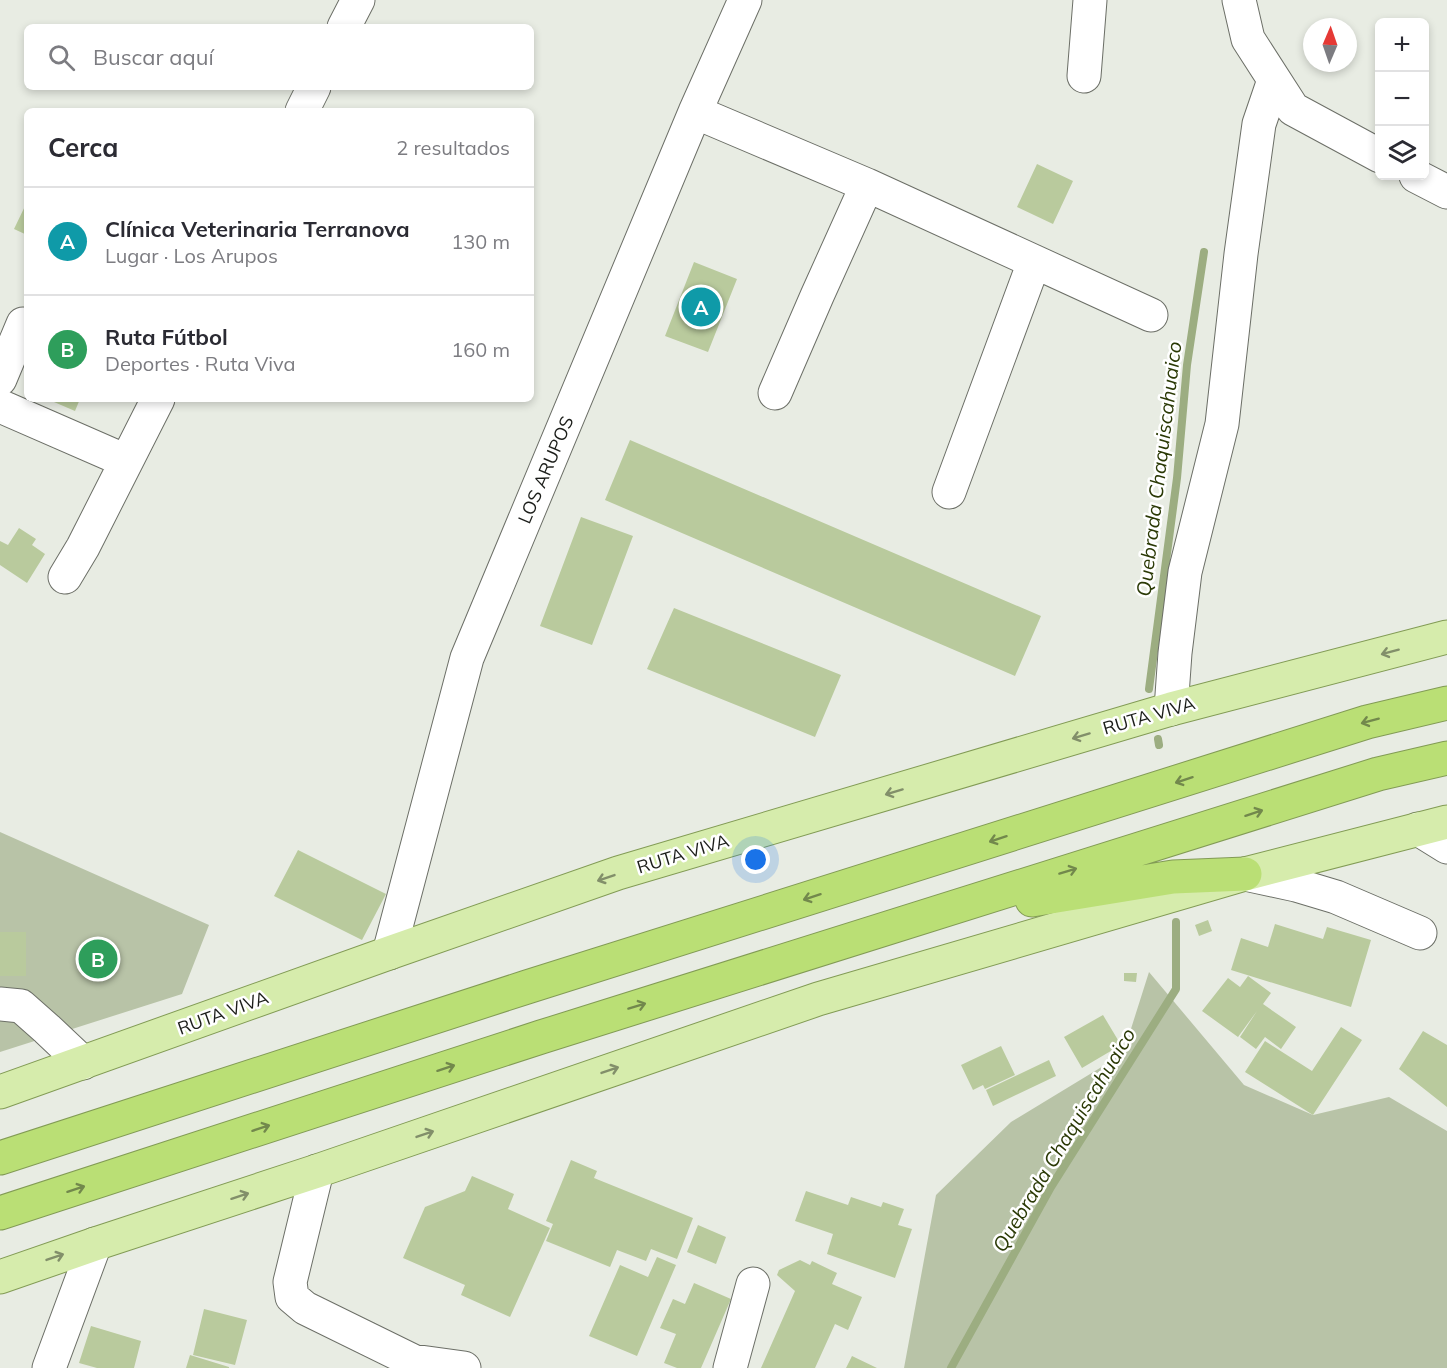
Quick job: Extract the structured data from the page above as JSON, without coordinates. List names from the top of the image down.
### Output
{
  "streets": {
    "main road": ["RUTA VIVA"],
    "street": ["LOS ARUPOS"]
  },
  "crossings": [
    ["LOS ARUPOS", "RUTA VIVA"]
  ],
  "water": ["Quebrada Chaquiscahuaico"],
  "north": "top",
  "page": {
    "map_buttons": ["+", "−"],
    "search": "Buscar aquí",
    "heading": ["Cerca", "2 resultados"],
    "list": [
      {
        "mark": "A",
        "name": "Clínica Veterinaria Terranova",
        "note": "Lugar · Los Arupos",
        "value": "130 m"
      },
      {
        "mark": "B",
        "name": "Ruta Fútbol",
        "note": "Deportes · Ruta Viva",
        "value": "160 m"
      }
    ],
    "pins": ["A", "B"]
  }
}
